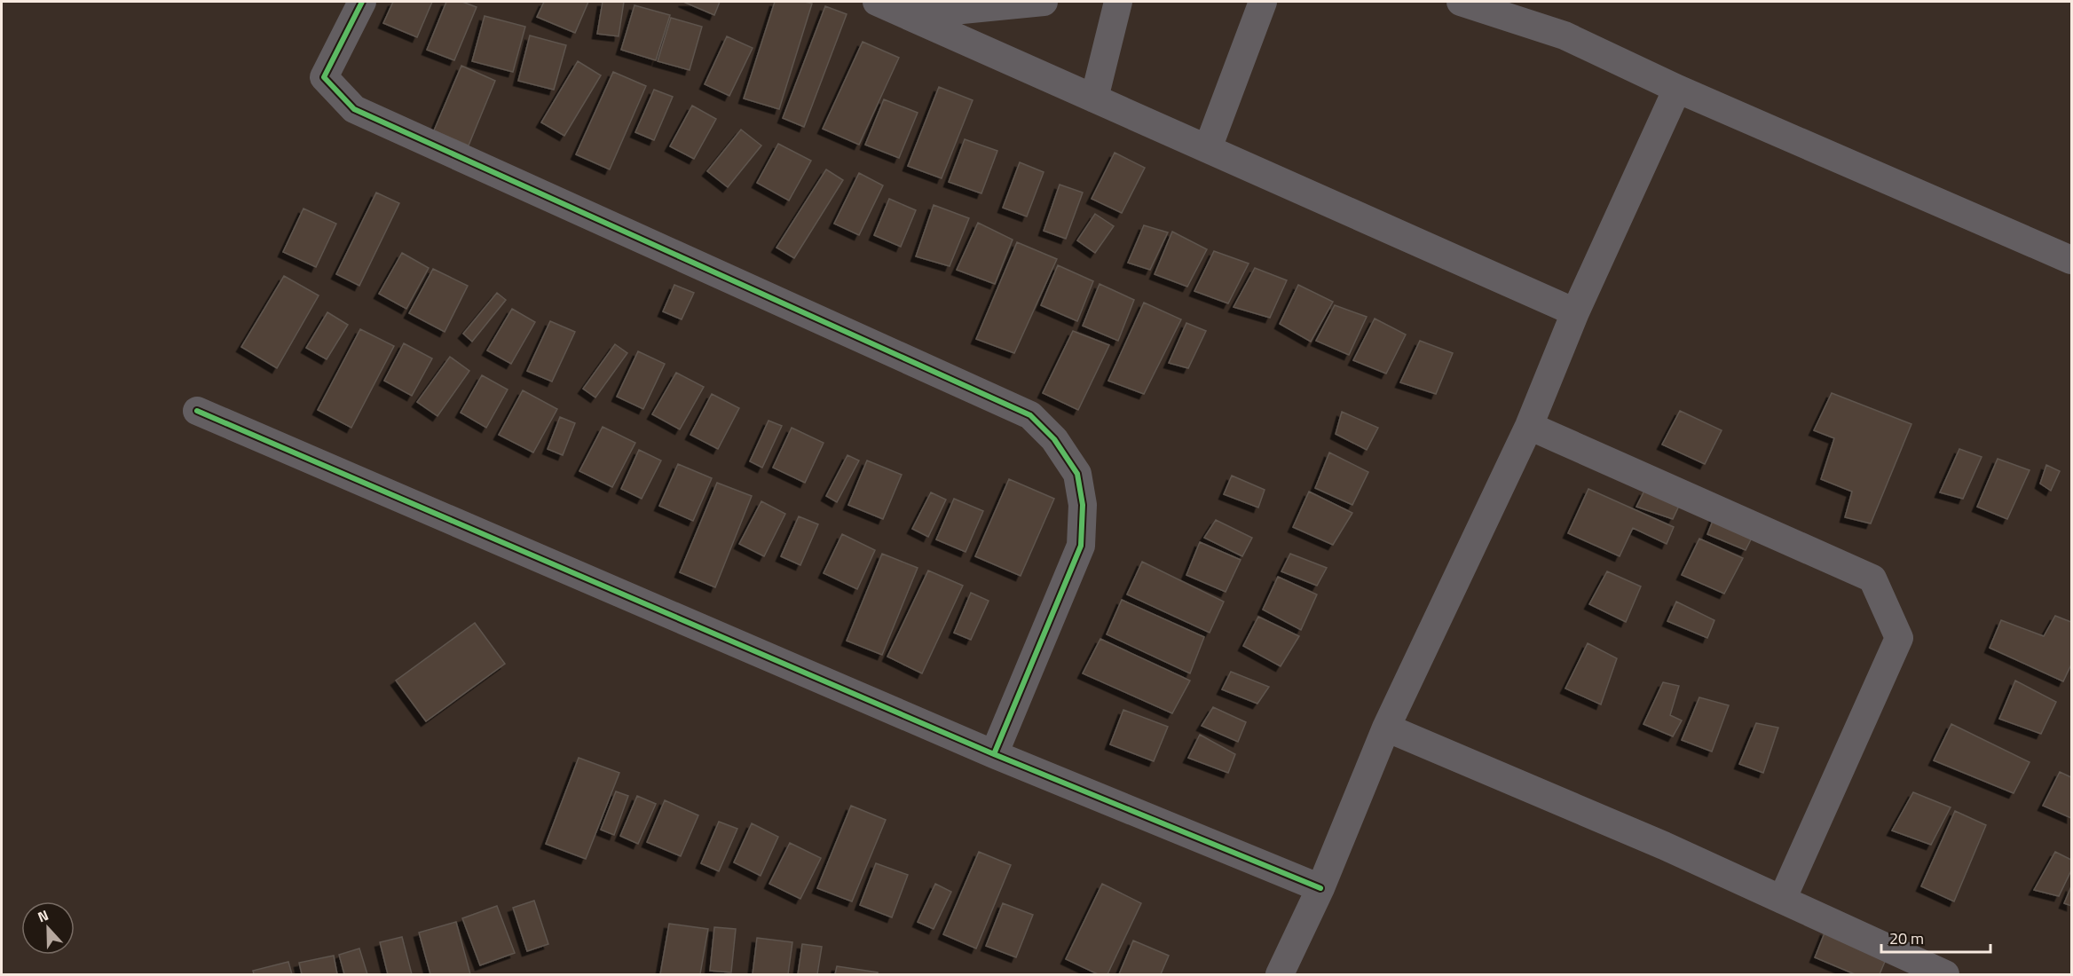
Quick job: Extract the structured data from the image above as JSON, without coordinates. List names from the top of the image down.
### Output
{
  "scale_bar": "20 m",
  "north": "top"
}
